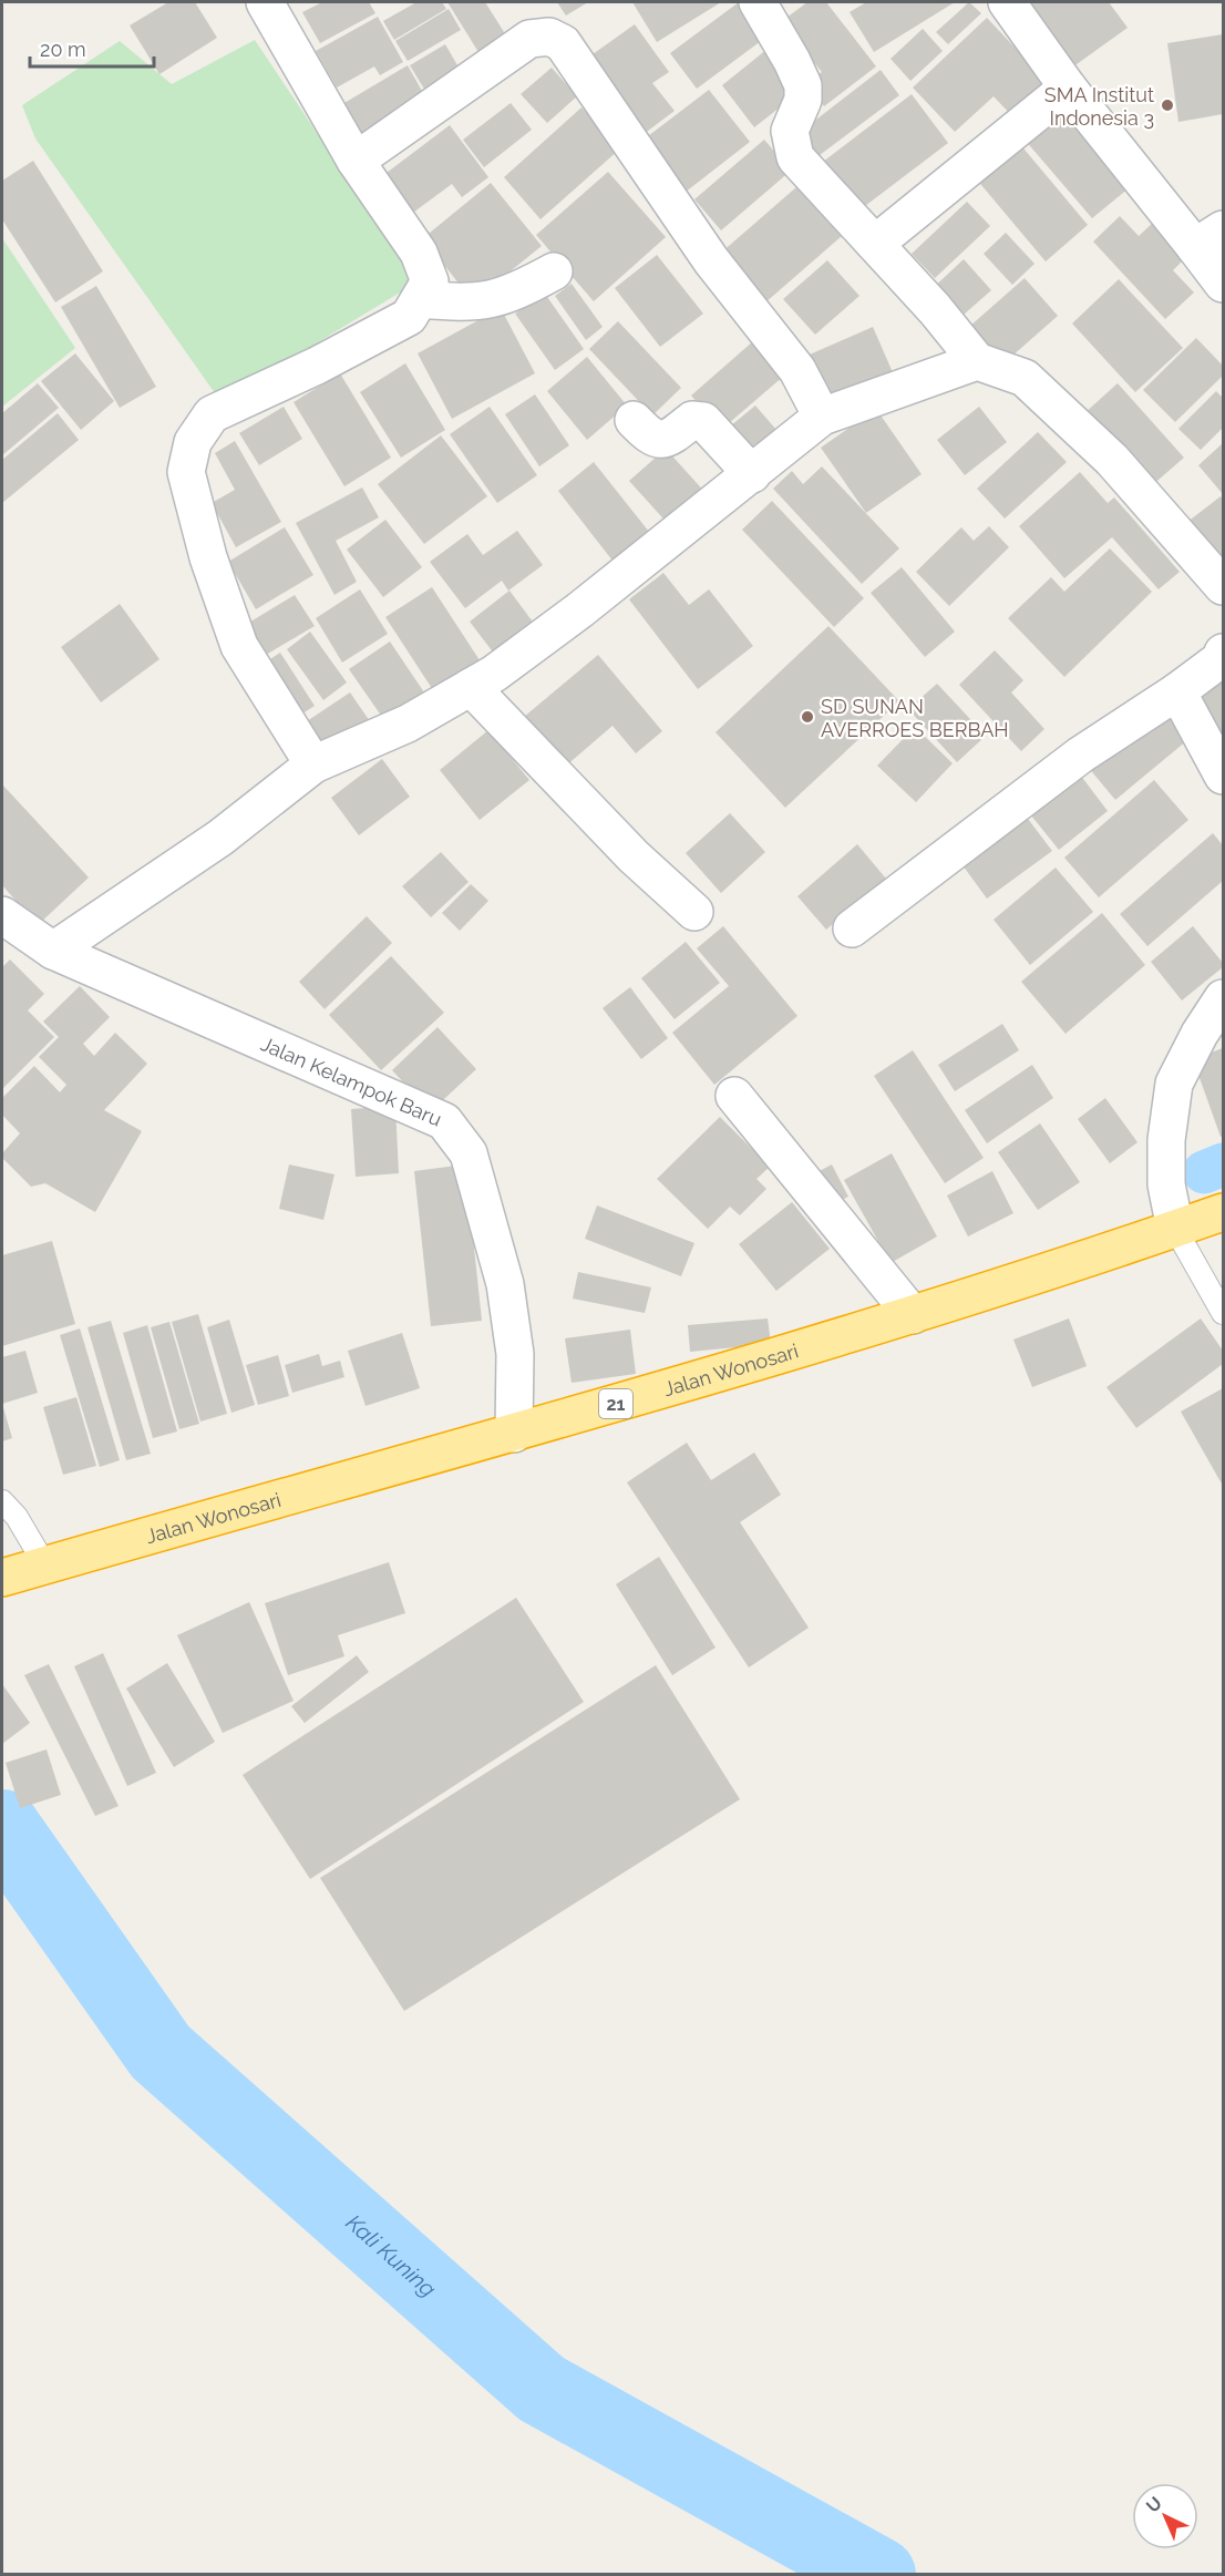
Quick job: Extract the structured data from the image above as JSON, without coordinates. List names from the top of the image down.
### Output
{
  "streets": {
    "highway": ["Jalan Wonosari", "21"],
    "street": ["Jalan Kelampok Baru"]
  },
  "crossings": [
    ["Jalan Kelampok Baru", "Jalan Wonosari"]
  ],
  "water": ["Kali Kuning"],
  "places": ["SMA Institut Indonesia 3", "SD SUNAN AVERROES BERBAH"],
  "scale_bar": "20 m",
  "north": "top left"
}
